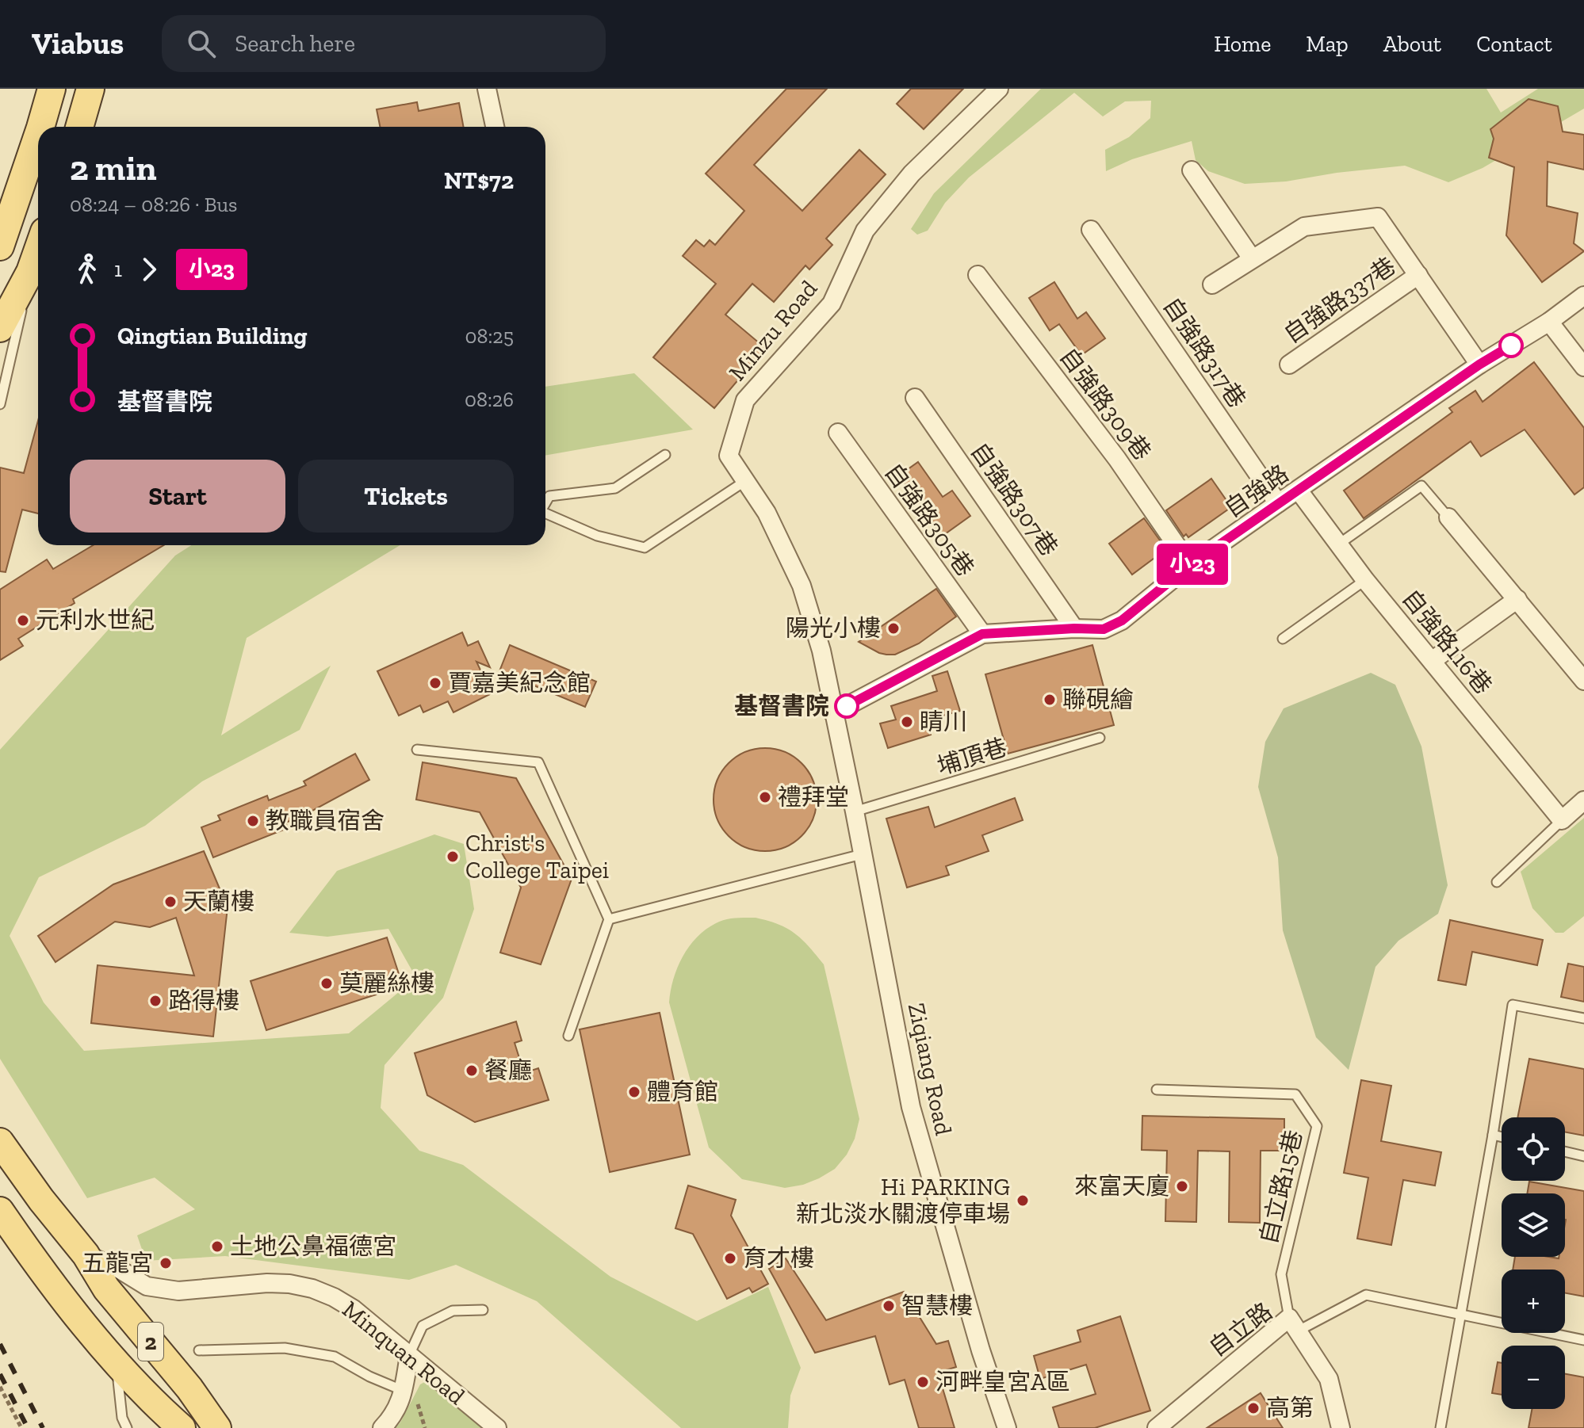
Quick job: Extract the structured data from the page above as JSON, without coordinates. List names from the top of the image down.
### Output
{
  "streets": {
    "main road": ["2", "Minquan Road"],
    "street": [
      "自強路337巷",
      "Minzu Road",
      "自強路317巷",
      "自強路309巷",
      "自強路",
      "自強路307巷",
      "自強路305巷",
      "自強路116巷",
      "Ziqiang Road",
      "自立路"
    ],
    "lane": ["埔頂巷", "自立路15巷"]
  },
  "crossings": [
    ["自強路337巷", "自強路"],
    ["Minzu Road", "自強路"],
    ["Minzu Road", "Ziqiang Road"],
    ["自強路317巷", "自強路"],
    ["自強路309巷", "自強路"],
    ["自強路", "自強路307巷"],
    ["自強路", "自強路305巷"],
    ["自強路", "自強路116巷"],
    ["自強路", "Ziqiang Road"],
    ["埔頂巷", "Ziqiang Road"],
    ["自立路15巷", "自立路"]
  ],
  "places": [
    "元利水世紀",
    "陽光小樓",
    "賈嘉美紀念館",
    "聯硯繪",
    "基督書院",
    "睛川",
    "禮拜堂",
    "教職員宿舍",
    "Christ's College Taipei",
    "天蘭樓",
    "莫麗絲樓",
    "路得樓",
    "餐廳",
    "體育館",
    "來富天廈",
    "Hi PARKING 新北淡水關渡停車場",
    "土地公鼻福德宮",
    "育才樓",
    "五龍宮",
    "智慧樓",
    "河畔皇宮A區",
    "高第"
  ],
  "lines": ["bus line 小23"],
  "page": {
    "header": "Viabus",
    "search": "Search here",
    "nav": [
      "Home",
      "Map",
      "About",
      "Contact"
    ],
    "on_map": "小23",
    "heading": ["2 min", "08:24 – 08:26 · Bus", "NT$72"],
    "legs": ["1", "小23"],
    "list": [
      {
        "name": "Qingtian Building",
        "value": "08:25"
      },
      {
        "name": "基督書院",
        "value": "08:26"
      }
    ],
    "buttons": ["Start", "Tickets"],
    "map_buttons": ["+", "−"]
  }
}
